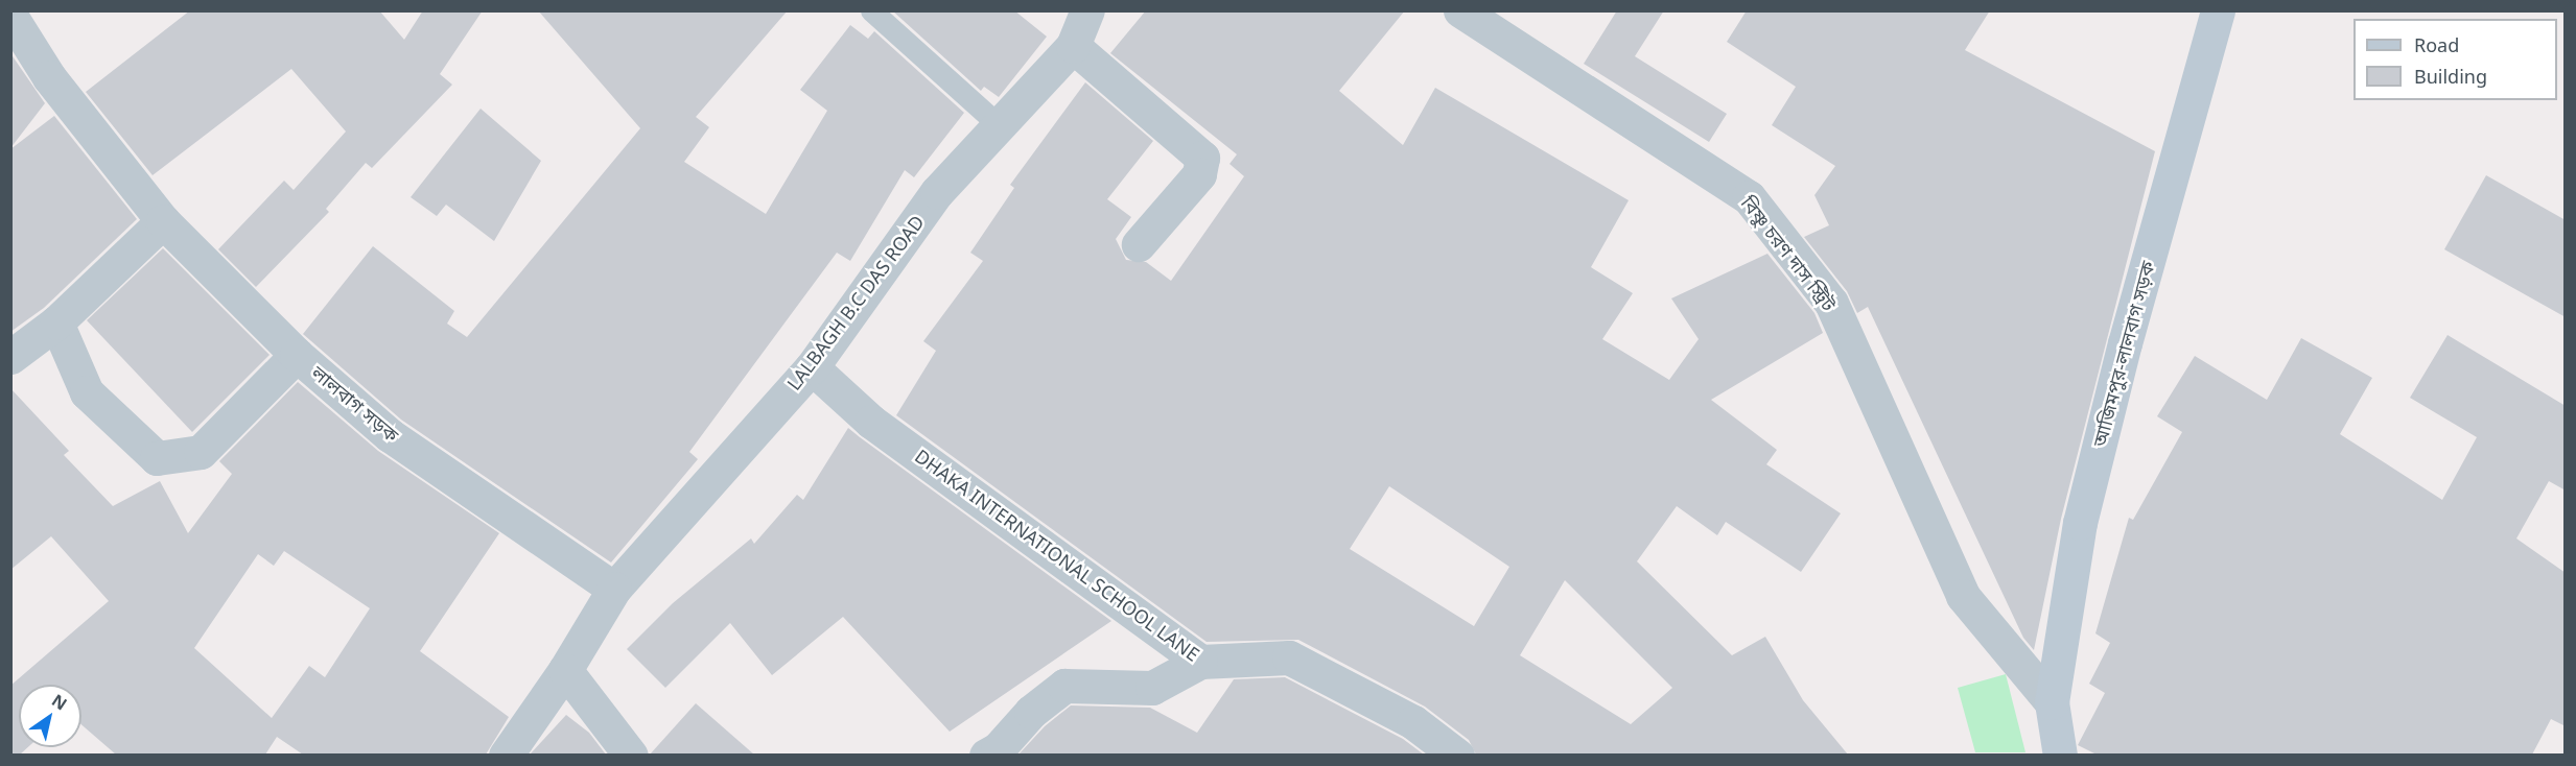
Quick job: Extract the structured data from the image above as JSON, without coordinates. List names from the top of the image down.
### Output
{
  "streets": {
    "main road": ["আজিমপুর-লালবাগ সড়ক"],
    "street": [
      "বিষ্ণু চরণ দাস স্ট্রিট",
      "LALBAGH B.C DAS ROAD",
      "লালবাগ সড়ক",
      "DHAKA INTERNATIONAL SCHOOL LANE"
    ]
  },
  "crossings": [
    ["বিষ্ণু চরণ দাস স্ট্রিট", "আজিমপুর-লালবাগ সড়ক"],
    ["LALBAGH B.C DAS ROAD", "লালবাগ সড়ক"],
    ["LALBAGH B.C DAS ROAD", "DHAKA INTERNATIONAL SCHOOL LANE"]
  ],
  "legend": ["Road", "Building"],
  "north": "top right"
}
